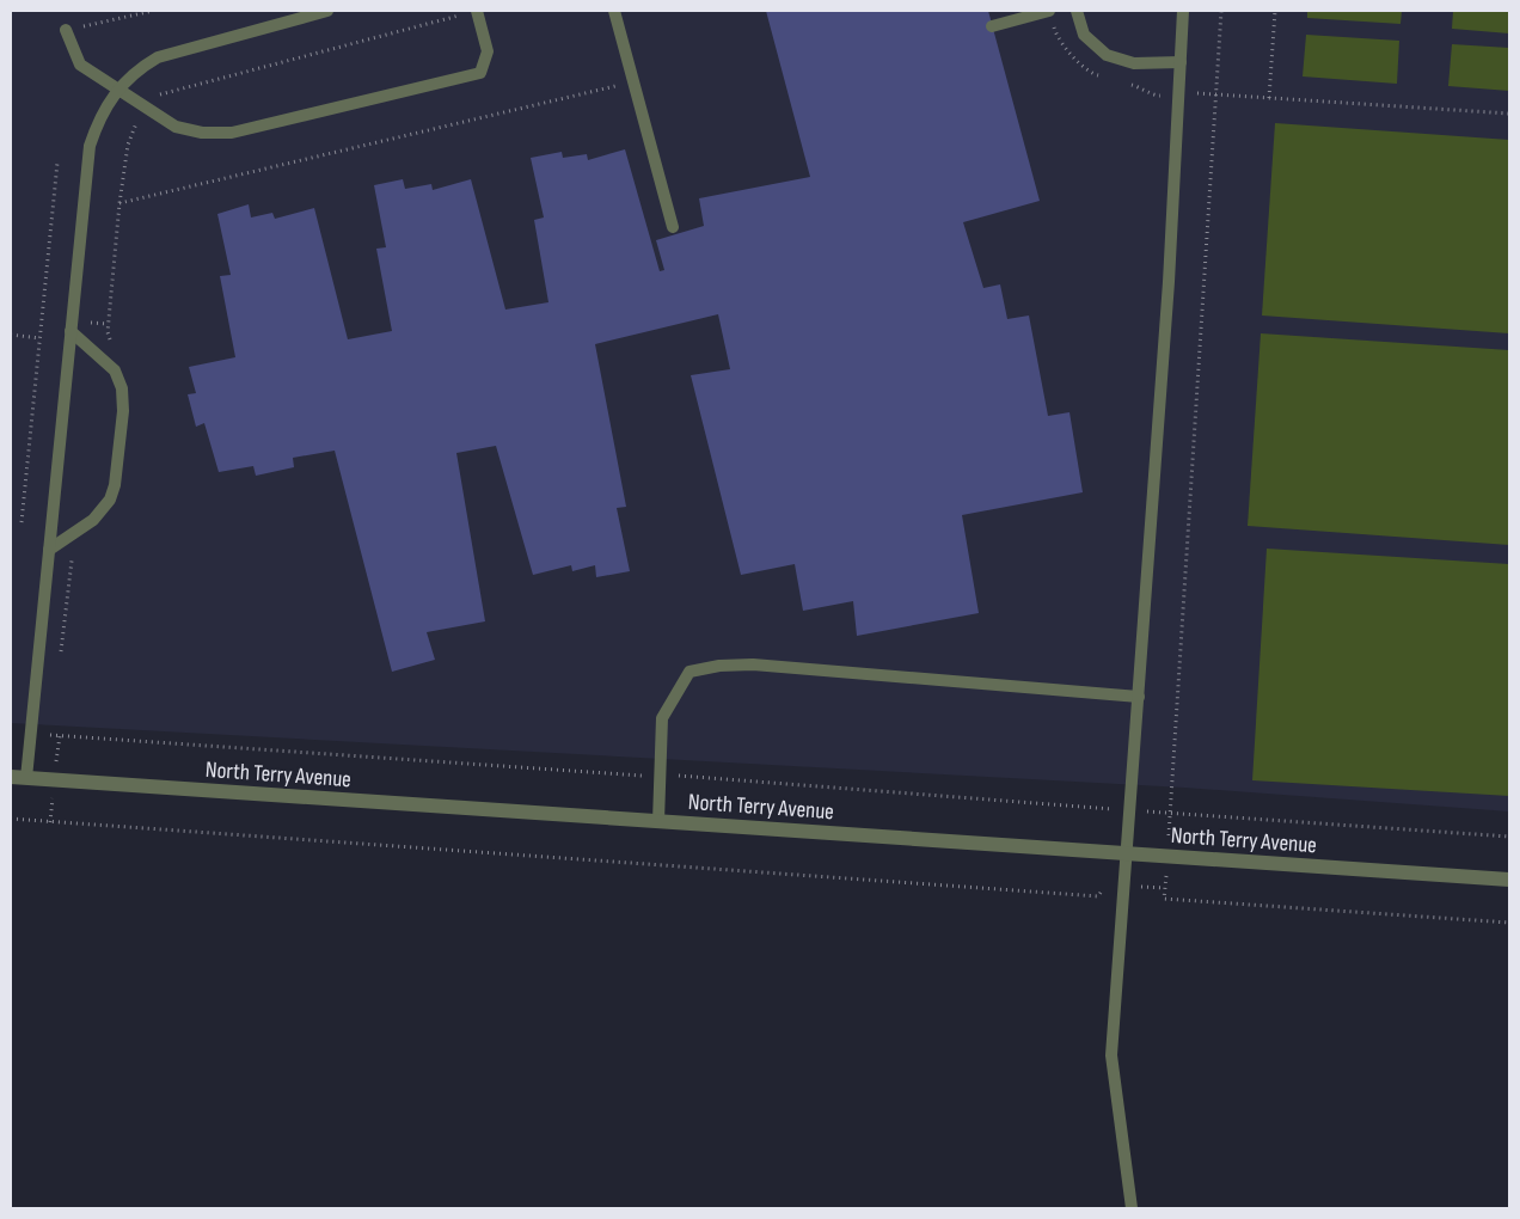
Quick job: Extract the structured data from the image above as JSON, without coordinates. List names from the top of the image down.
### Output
{
  "streets": {
    "street": ["North Terry Avenue"]
  }
}
